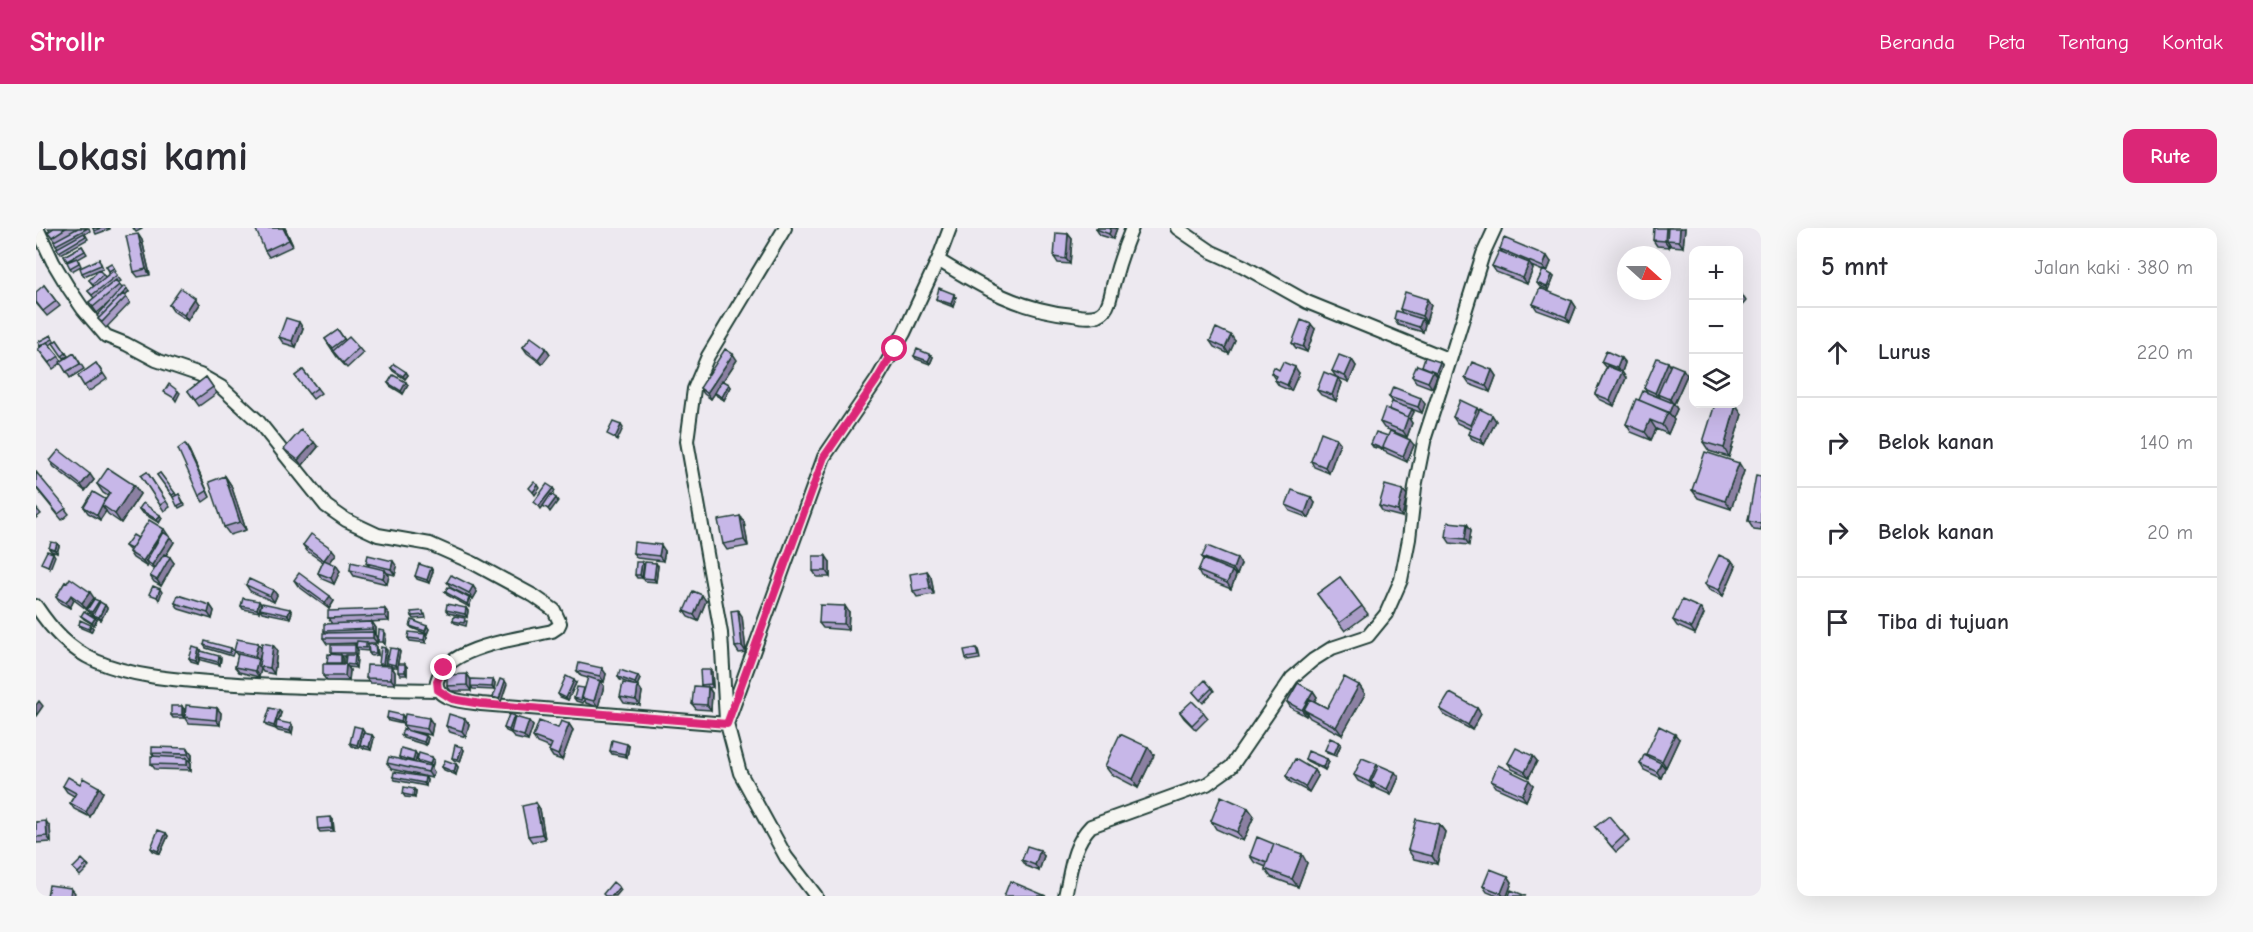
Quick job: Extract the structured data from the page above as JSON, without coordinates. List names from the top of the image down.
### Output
{
  "north": "right",
  "page": {
    "header": "Strollr",
    "nav": [
      "Beranda",
      "Peta",
      "Tentang",
      "Kontak"
    ],
    "buttons": "Rute",
    "title": "Lokasi kami",
    "heading": ["5 mnt", "Jalan kaki · 380 m"],
    "map_buttons": ["+", "−"],
    "list": [
      ["Lurus", "220 m"],
      ["Belok kanan", "140 m"],
      ["Belok kanan", "20 m"],
      "Tiba di tujuan"
    ]
  }
}
